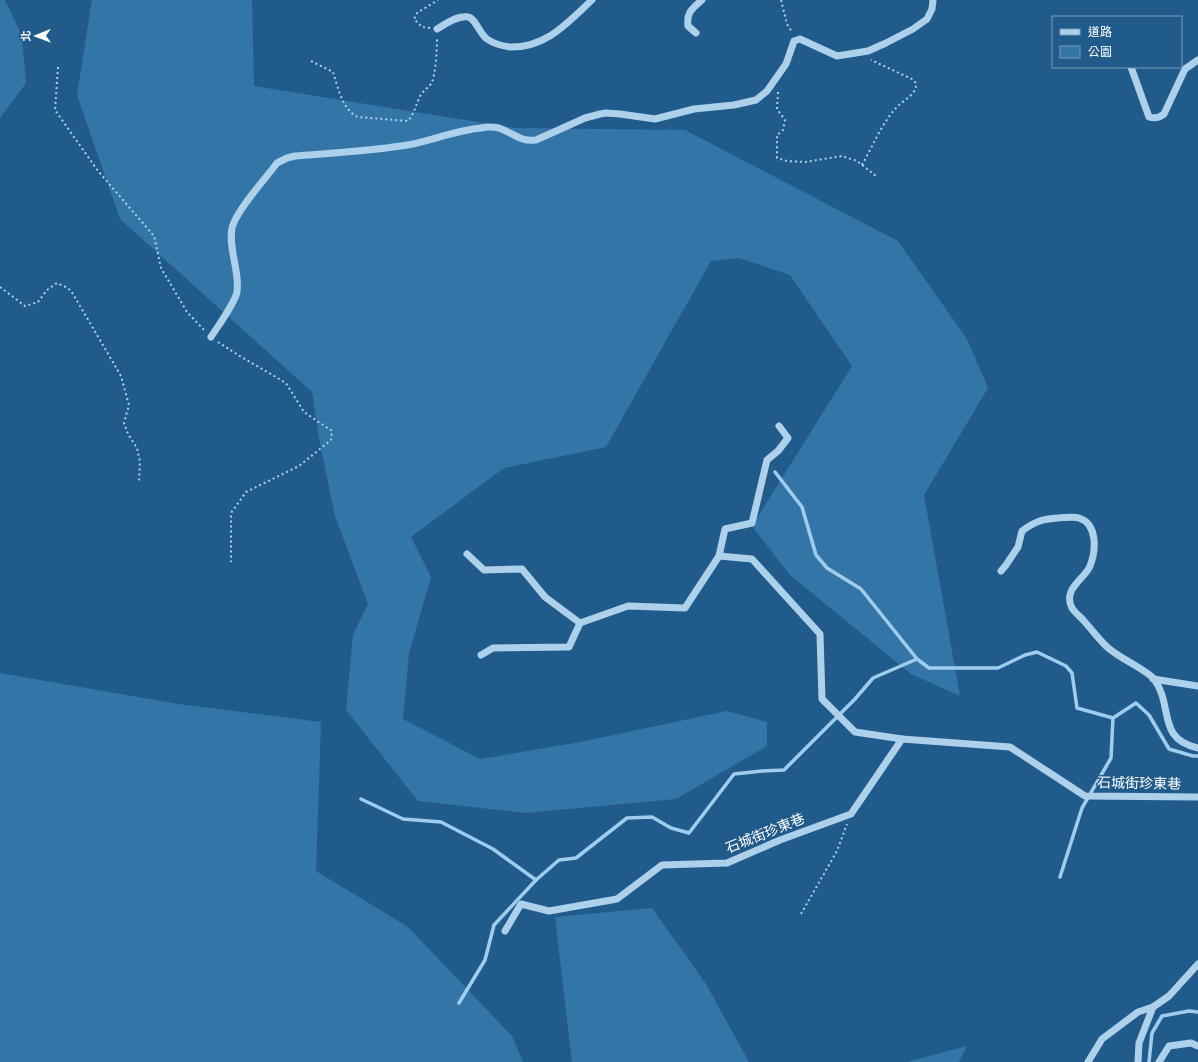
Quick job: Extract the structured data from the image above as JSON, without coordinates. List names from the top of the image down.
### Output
{
  "streets": {
    "street": ["石城街珍東巷"]
  },
  "legend": ["道路", "公園"],
  "north": "left"
}
